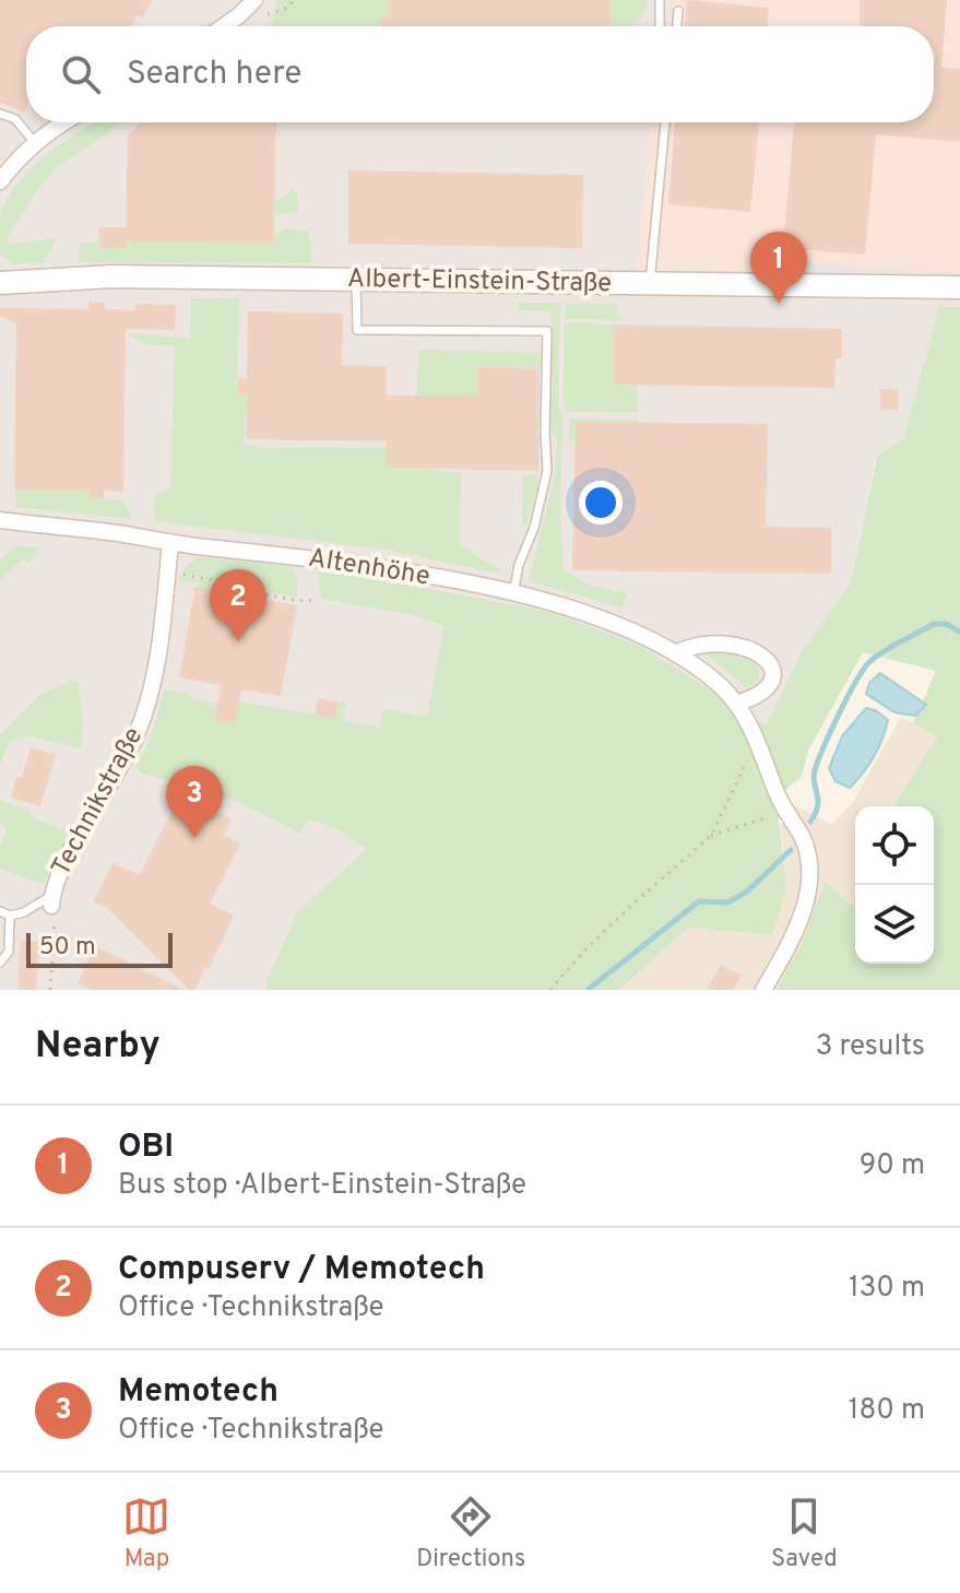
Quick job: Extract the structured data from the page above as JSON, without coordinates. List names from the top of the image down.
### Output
{
  "streets": {
    "street": ["Albert-Einstein-Straße", "Altenhöhe", "Technikstraße"]
  },
  "crossings": [
    ["Altenhöhe", "Technikstraße"]
  ],
  "scale_bar": "50 m",
  "page": {
    "search": "Search here",
    "pins": ["1", "2", "3"],
    "scale": "50 m",
    "heading": ["Nearby", "3 results"],
    "list": [
      {
        "mark": "1",
        "name": "OBI",
        "note": "Bus stop · Albert-Einstein-Straße",
        "value": "90 m"
      },
      {
        "mark": "2",
        "name": "Compuserv / Memotech",
        "note": "Office · Technikstraße",
        "value": "130 m"
      },
      {
        "mark": "3",
        "name": "Memotech",
        "note": "Office · Technikstraße",
        "value": "180 m"
      }
    ],
    "nav": ["Map", "Directions", "Saved"]
  }
}
